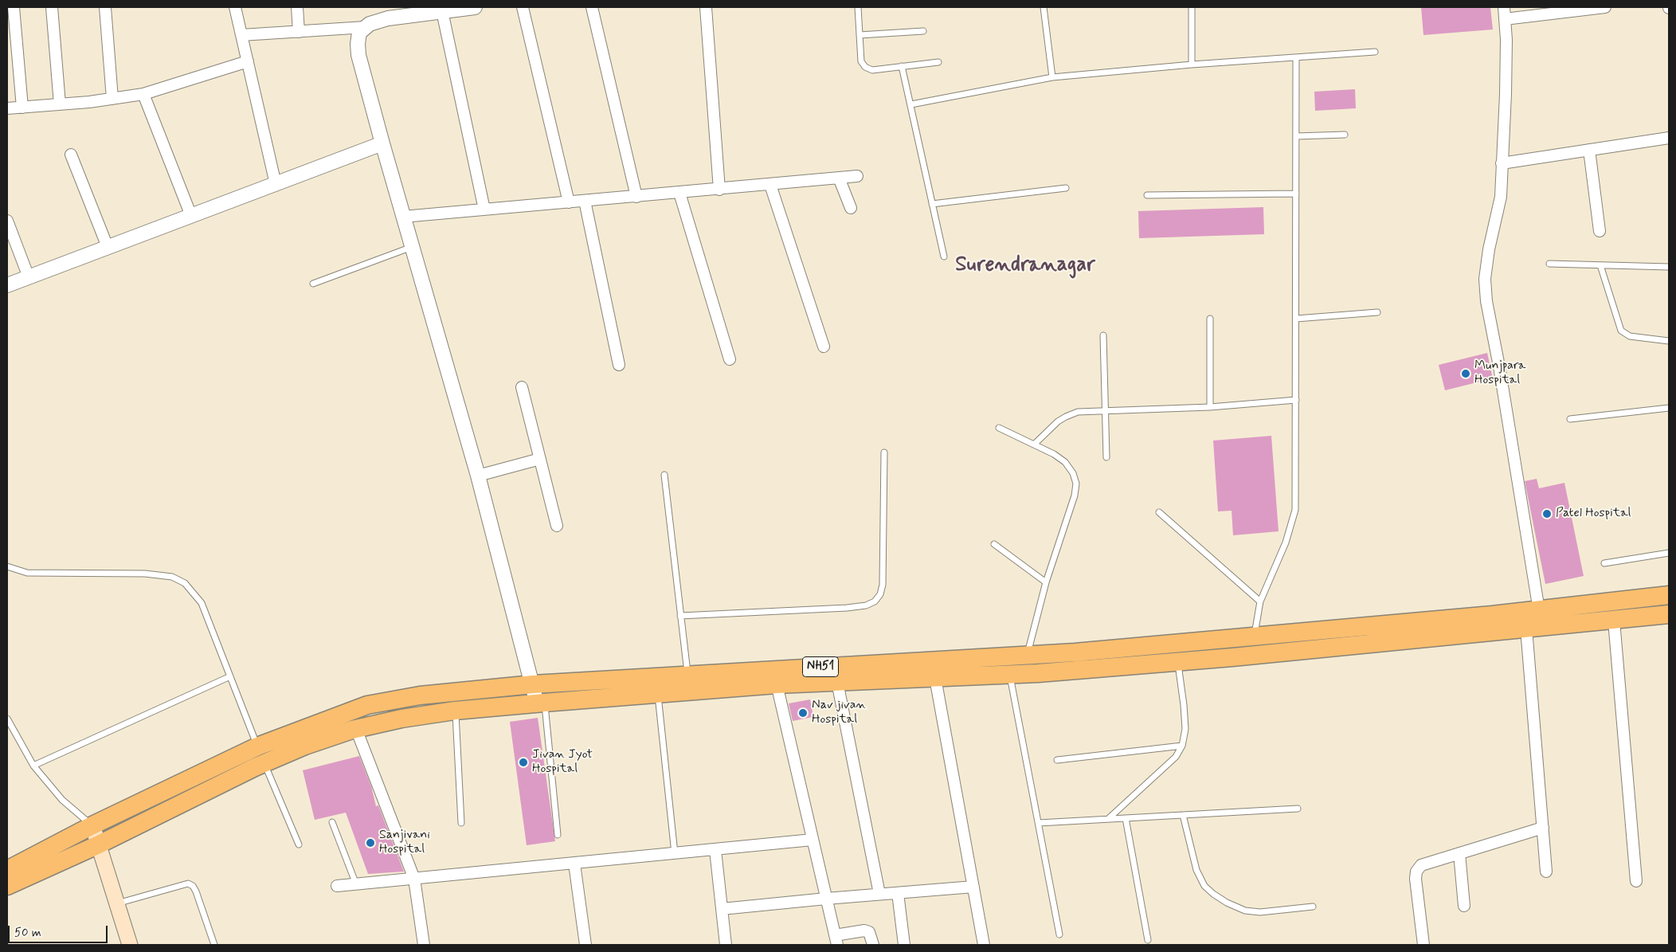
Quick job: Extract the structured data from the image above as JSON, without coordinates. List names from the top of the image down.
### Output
{
  "streets": {
    "highway": ["NH51"]
  },
  "districts": ["Surendranagar"],
  "places": [
    "Munjpara Hospital",
    "Patel Hospital",
    "Nav jivan Hospital",
    "Jivan Jyot Hospital",
    "Sanjivani Hospital"
  ],
  "scale_bar": "50 m"
}
